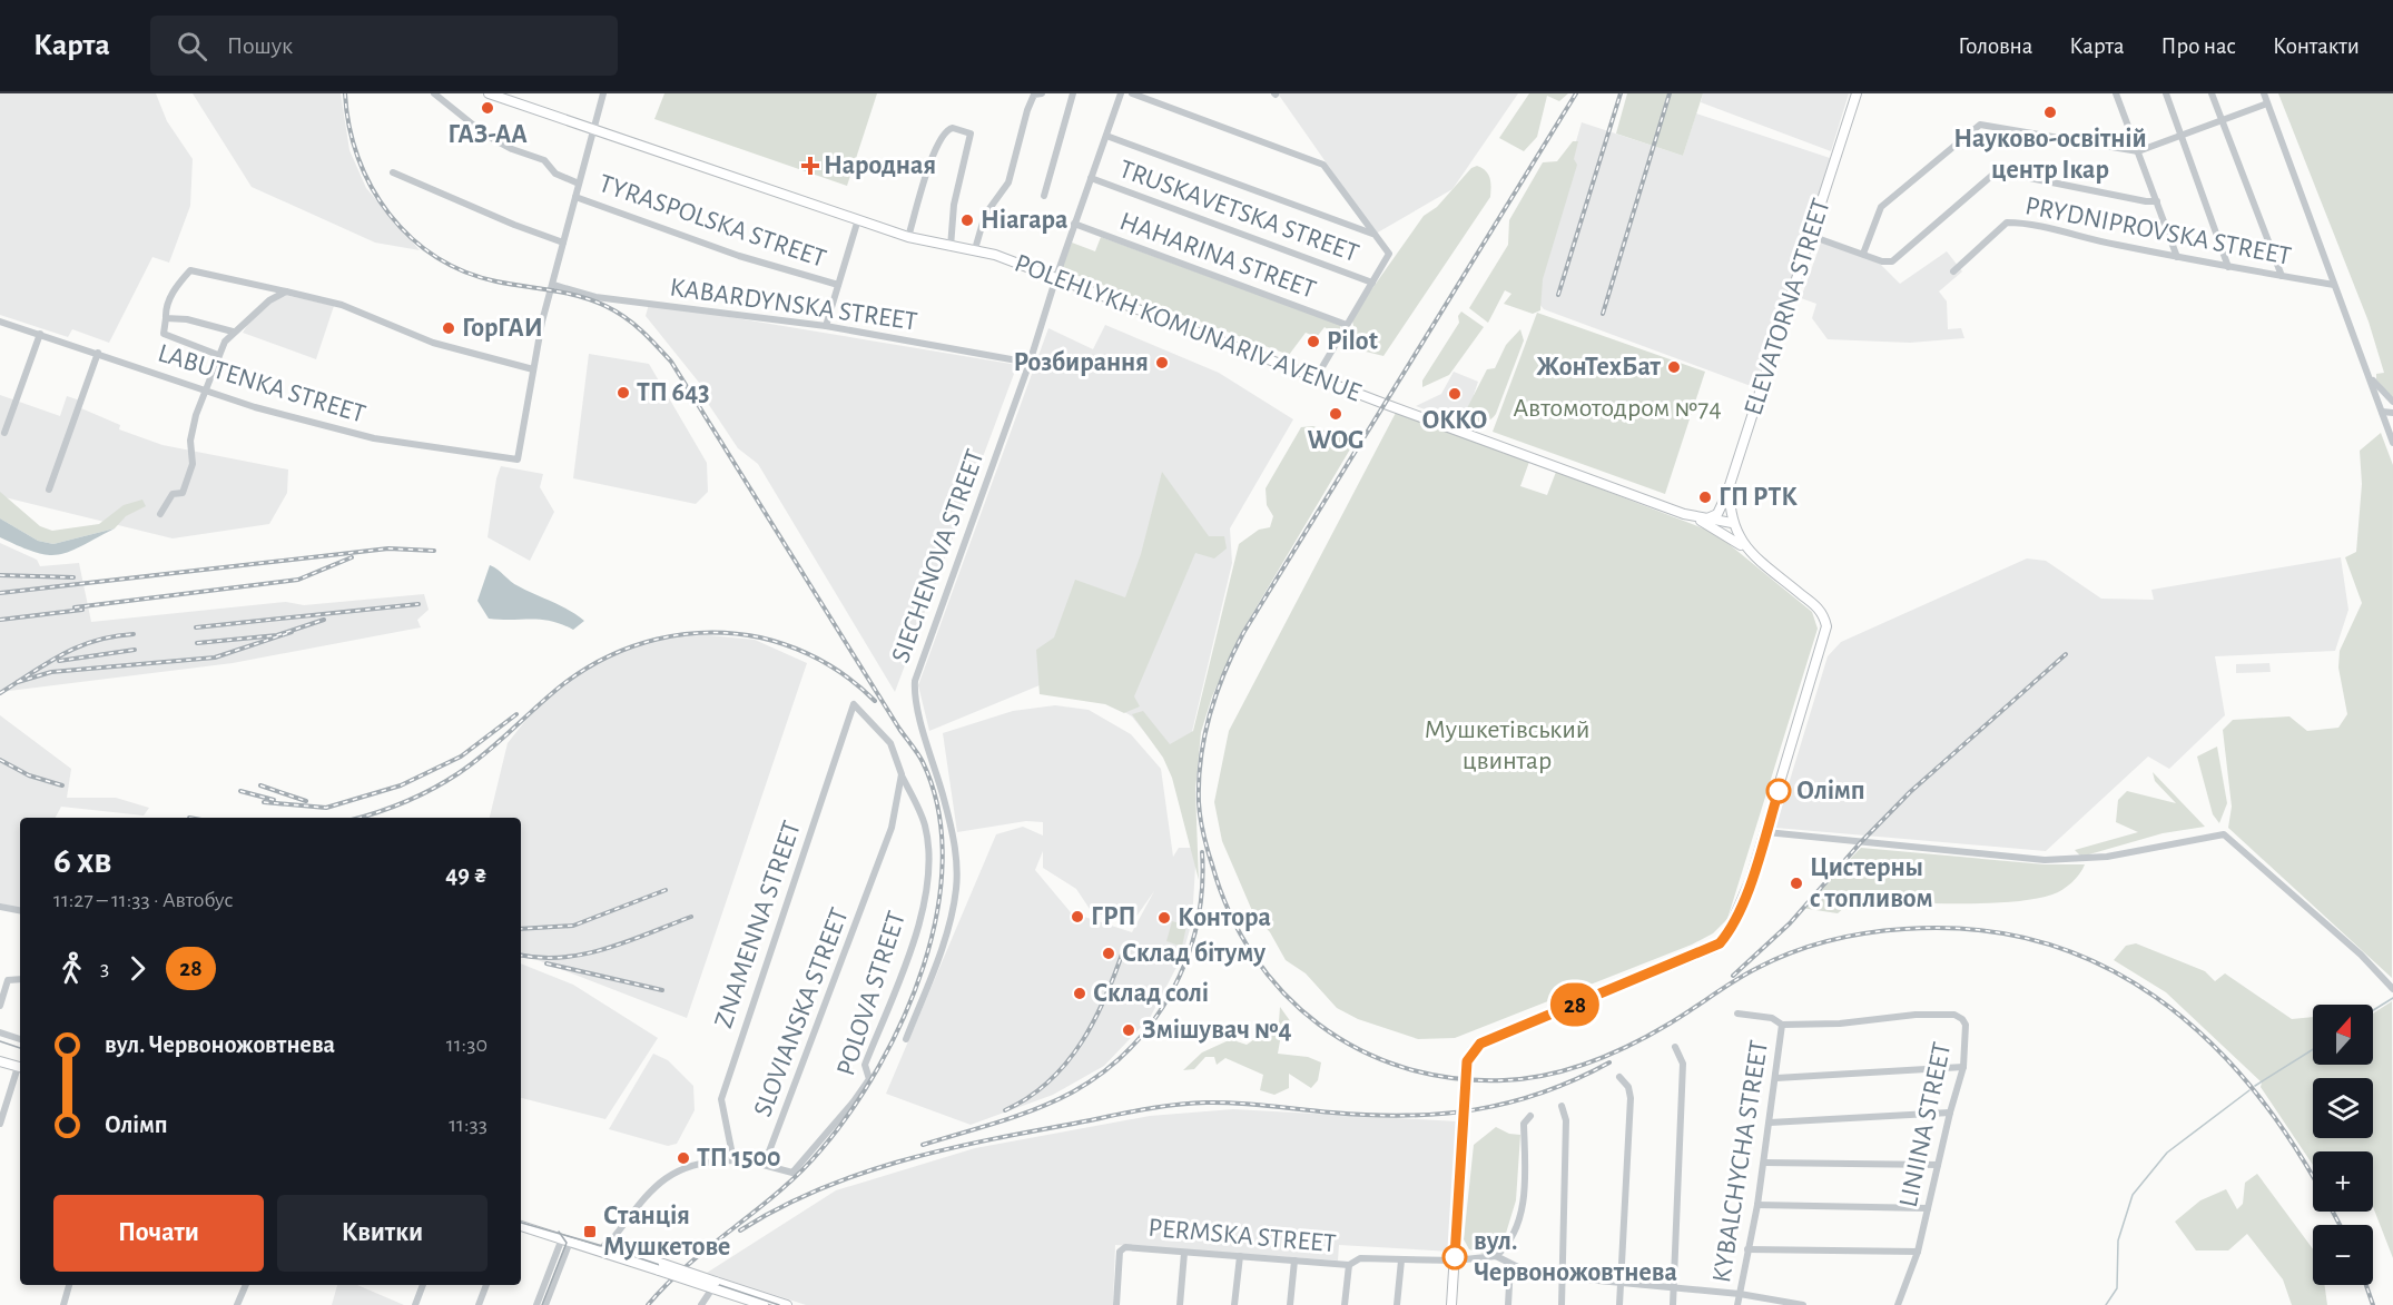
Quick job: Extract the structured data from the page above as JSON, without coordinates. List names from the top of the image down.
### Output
{
  "streets": {
    "main road": ["ELEVATORNA STREET", "POLEHLYKH KOMUNARIV AVENUE"],
    "street": [
      "TRUSKAVETSKA STREET",
      "TYRASPOLSKA STREET",
      "PRYDNIPROVSKA STREET",
      "HAHARINA STREET",
      "KABARDYNSKA STREET",
      "LABUTENKA STREET",
      "SIECHENOVA STREET",
      "ZNAMENNA STREET",
      "POLOVA STREET",
      "SLOVIANSKA STREET",
      "LINIINA STREET",
      "KYBALCHYCHA STREET",
      "PERMSKA STREET"
    ]
  },
  "crossings": [
    ["TRUSKAVETSKA STREET", "SIECHENOVA STREET"],
    ["HAHARINA STREET", "SIECHENOVA STREET"],
    ["KABARDYNSKA STREET", "SIECHENOVA STREET"],
    ["ELEVATORNA STREET", "POLEHLYKH KOMUNARIV AVENUE"],
    ["POLEHLYKH KOMUNARIV AVENUE", "SIECHENOVA STREET"],
    ["ZNAMENNA STREET", "POLOVA STREET"],
    ["ZNAMENNA STREET", "SLOVIANSKA STREET"],
    ["POLOVA STREET", "SLOVIANSKA STREET"],
    ["LINIINA STREET", "KYBALCHYCHA STREET"]
  ],
  "parks": ["Автомотодром №74", "Мушкетівський цвинтар"],
  "places": {
    "other": [
      "ГАЗ-АА",
      "Науково-освітній центр Ікар",
      "Ніагара",
      "ГорГАИ",
      "Pilot",
      "Розбирання",
      "ЖонТехБат",
      "ТП 643",
      "OKKO",
      "WOG",
      "ГП РТК",
      "Олімп",
      "Цистерны с топливом",
      "ГРП",
      "Контора",
      "Склад бітуму",
      "Склад солі",
      "Змішувач №4",
      "ТП 1500",
      "вул. Червоножовтнева"
    ],
    "health": ["Народная"],
    "transit": ["Станція Мушкетове"]
  },
  "lines": ["bus line 28"],
  "north": "top",
  "page": {
    "header": "Карта",
    "search": "Пошук",
    "nav": [
      "Головна",
      "Карта",
      "Про нас",
      "Контакти"
    ],
    "on_map": "28",
    "heading": ["6 хв", "11:27 – 11:33 · Автобус", "49 ₴"],
    "legs": ["3", "28"],
    "map_buttons": ["+", "−"],
    "list": [
      {
        "name": "вул. Червоножовтнева",
        "value": "11:30"
      },
      {
        "name": "Олімп",
        "value": "11:33"
      }
    ],
    "buttons": ["Почати", "Квитки"]
  }
}
